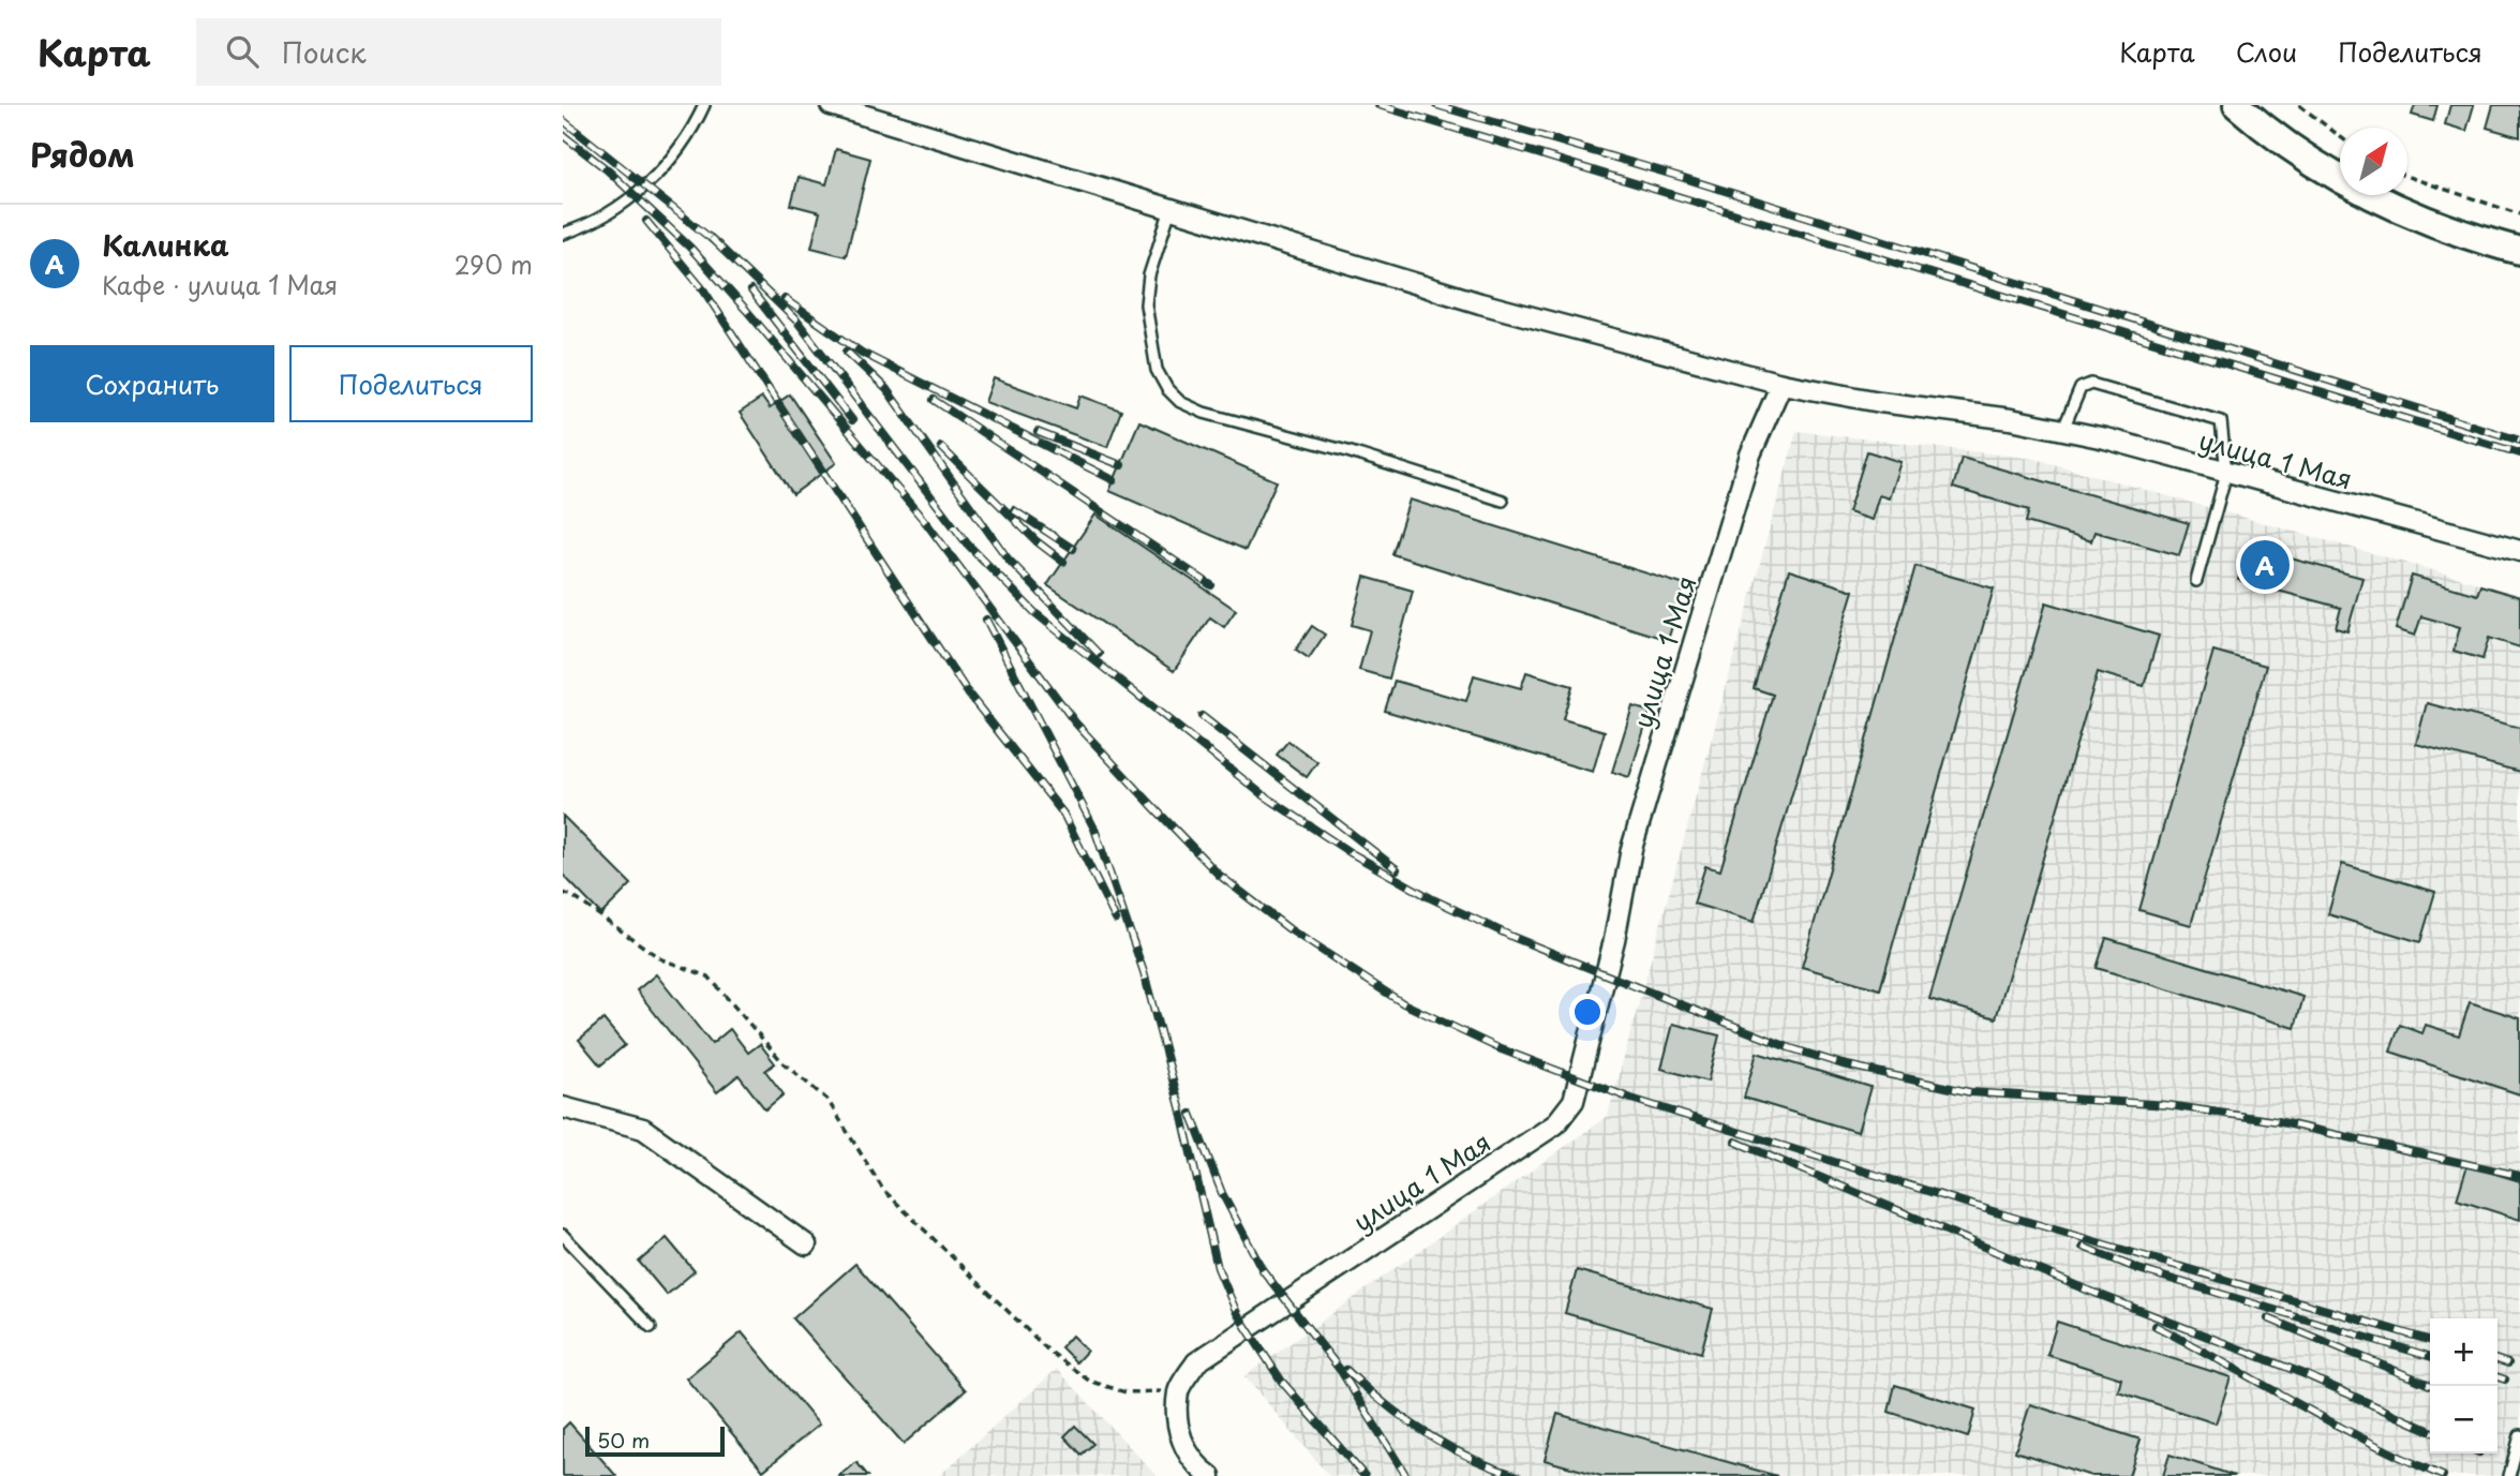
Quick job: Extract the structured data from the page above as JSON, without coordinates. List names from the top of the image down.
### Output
{
  "streets": {
    "street": ["улица 1 Мая"]
  },
  "scale_bar": "50 m",
  "north": "top right",
  "page": {
    "header": "Карта",
    "search": "Поиск",
    "nav": ["Карта", "Слои", "Поделиться"],
    "heading": "Рядом",
    "list": [
      {
        "mark": "A",
        "name": "Калинка",
        "note": "Кафе · улица 1 Мая",
        "value": "290 m"
      }
    ],
    "buttons": ["Сохранить", "Поделиться"],
    "pins": "A",
    "map_buttons": ["+", "−"],
    "scale": "50 m"
  }
}
